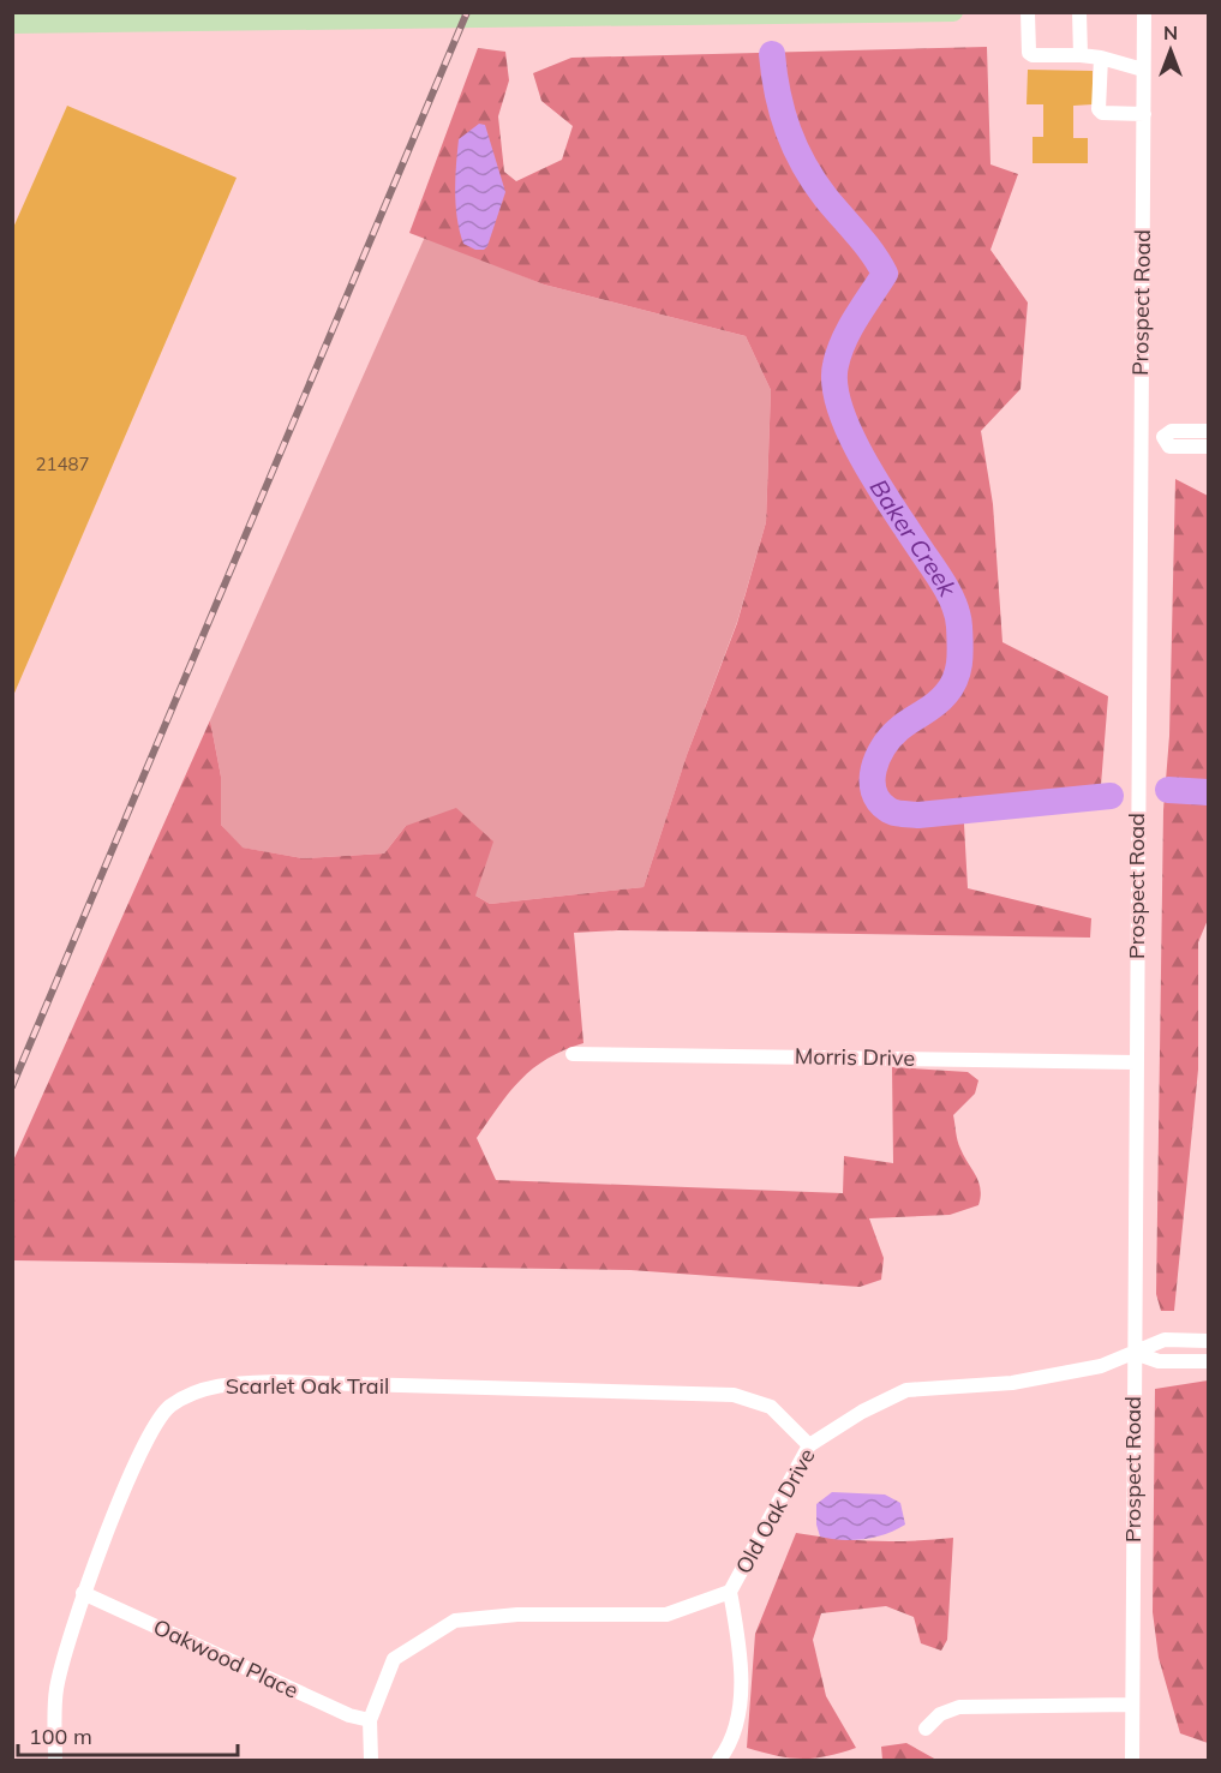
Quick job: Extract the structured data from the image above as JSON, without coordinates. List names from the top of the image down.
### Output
{
  "streets": {
    "street": [
      "Prospect Road",
      "Morris Drive",
      "Scarlet Oak Trail",
      "Old Oak Drive",
      "Oakwood Place"
    ]
  },
  "crossings": [
    ["Prospect Road", "Morris Drive"],
    ["Prospect Road", "Old Oak Drive"],
    ["Scarlet Oak Trail", "Old Oak Drive"],
    ["Scarlet Oak Trail", "Oakwood Place"],
    ["Old Oak Drive", "Oakwood Place"]
  ],
  "water": ["Baker Creek"],
  "house_numbers": ["21487"],
  "scale_bar": "100 m",
  "north": "top"
}
